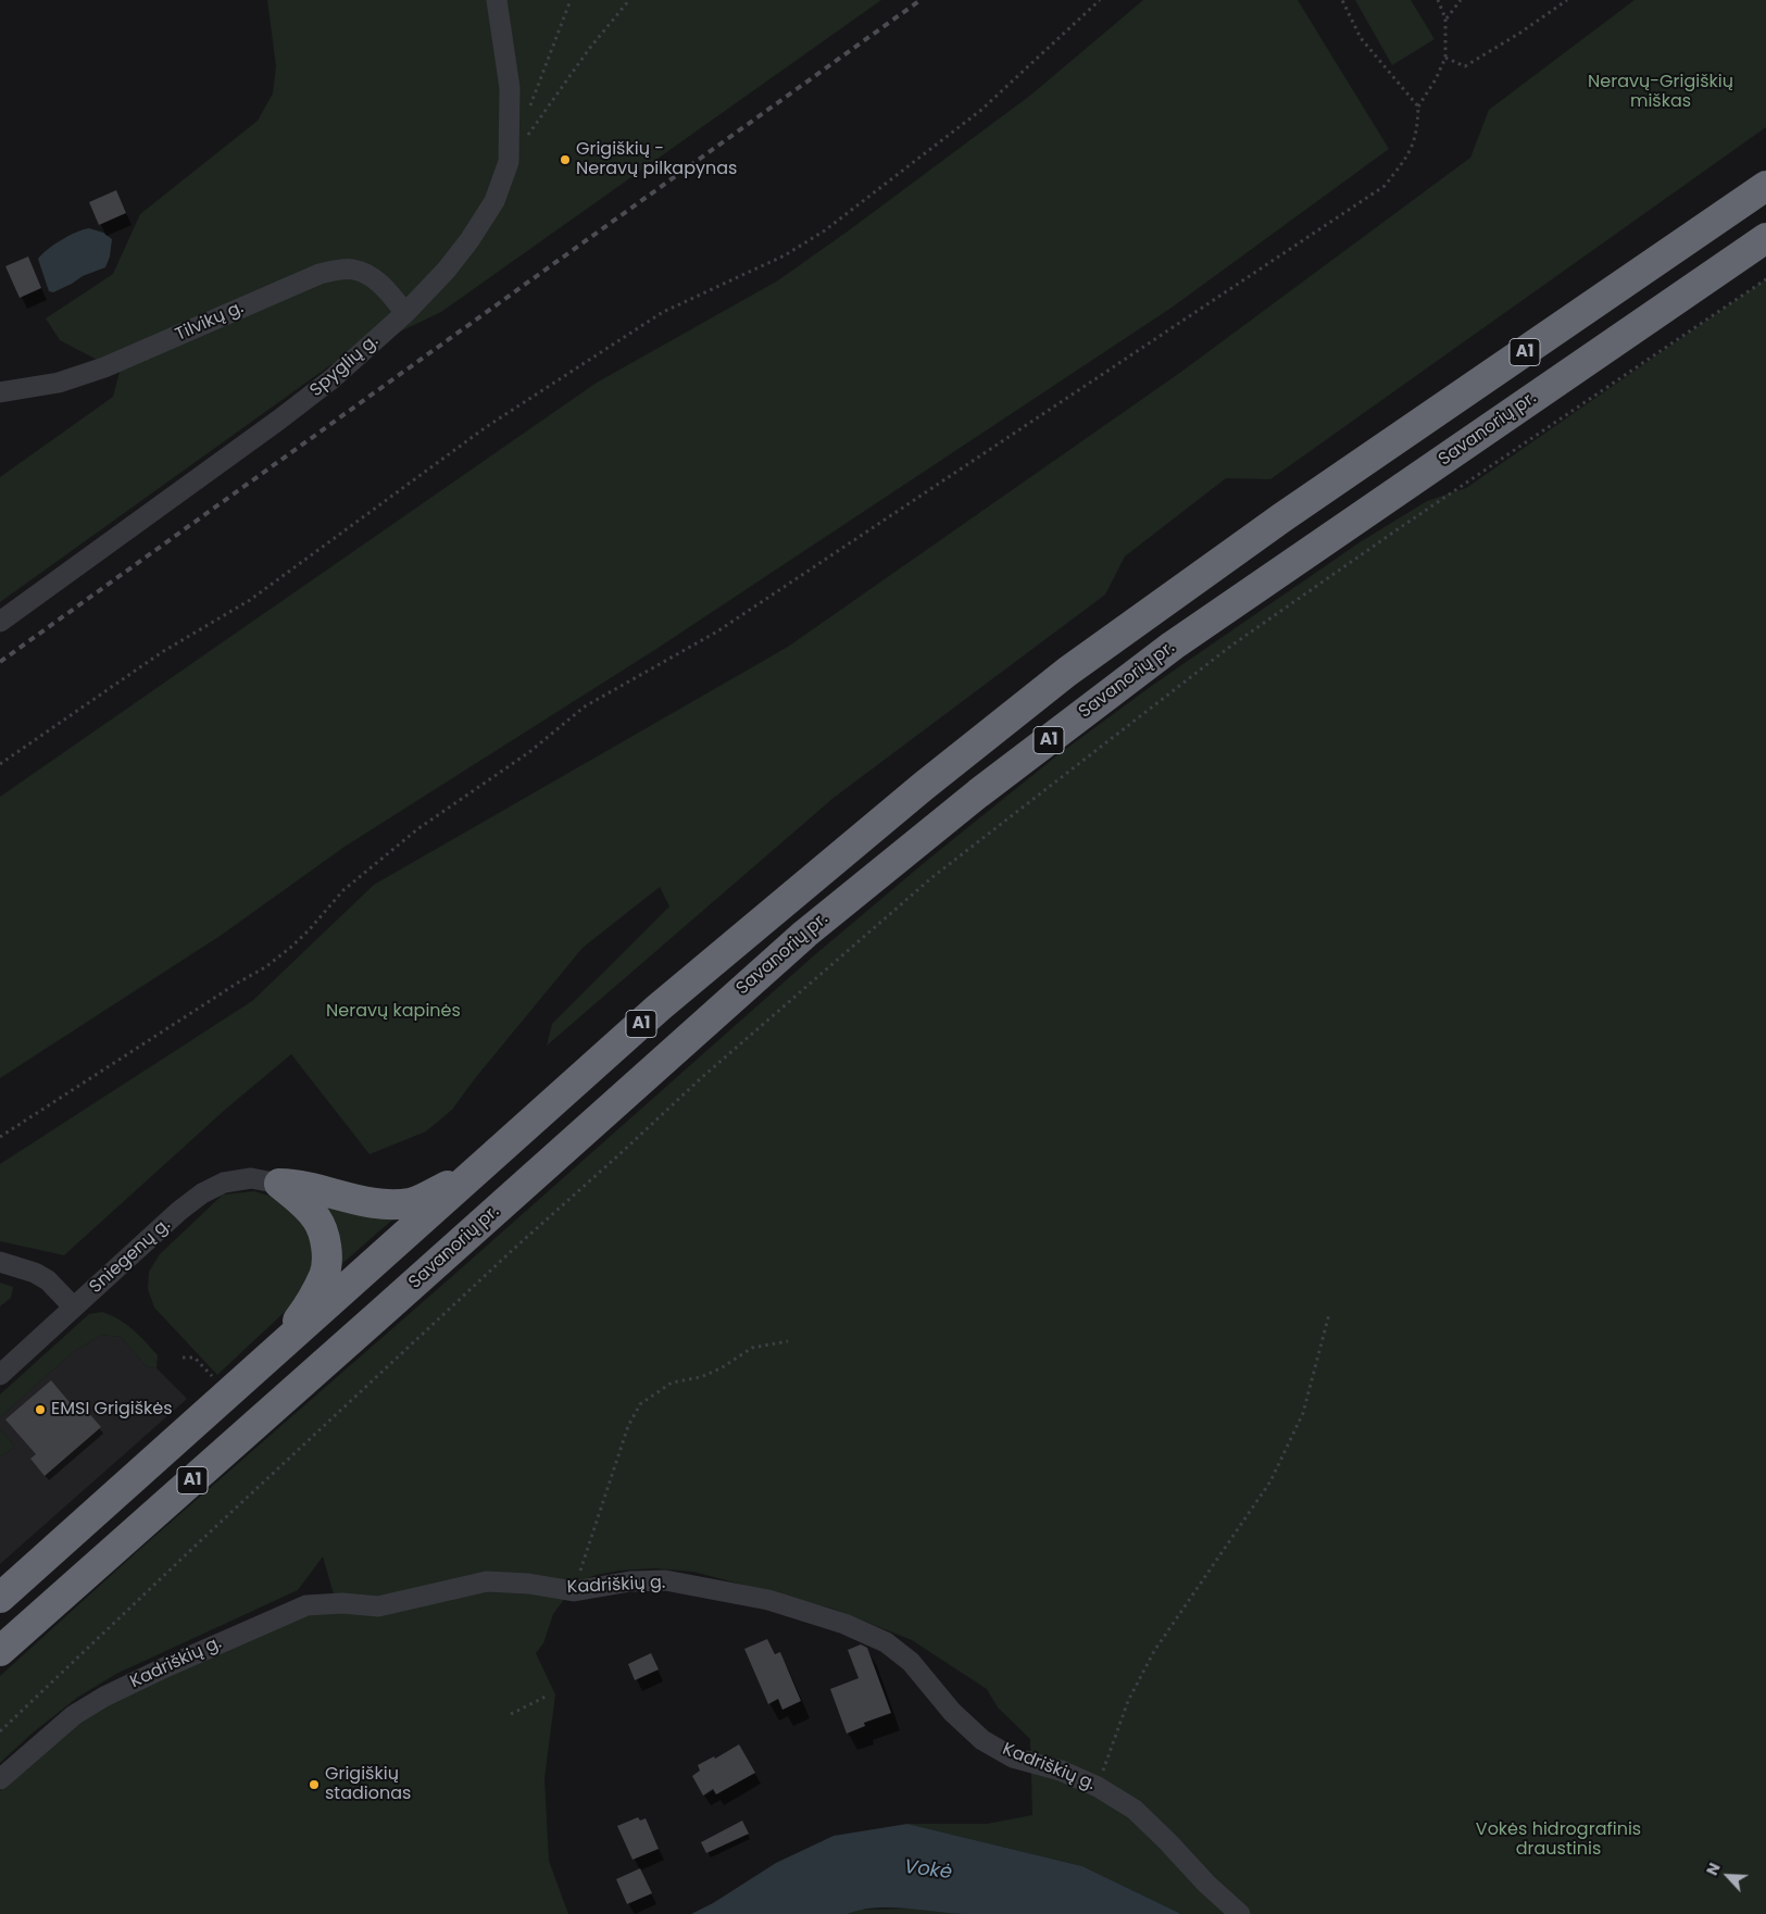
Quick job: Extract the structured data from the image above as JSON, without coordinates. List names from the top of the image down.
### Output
{
  "streets": {
    "highway": ["A1", "Savanorių pr."],
    "street": [
      "Tilvikų g.",
      "Spyglių g.",
      "Sniegenų g.",
      "Kadriškių g."
    ]
  },
  "crossings": [
    ["Tilvikų g.", "Spyglių g."]
  ],
  "water": ["Vokė"],
  "parks": ["Neravų-Grigiškių miškas", "Neravų kapinės", "Vokės hidrografinis draustinis"],
  "places": ["Grigiškių - Neravų pilkapynas", "EMSI Grigiškės", "Grigiškių stadionas"],
  "north": "top left"
}
